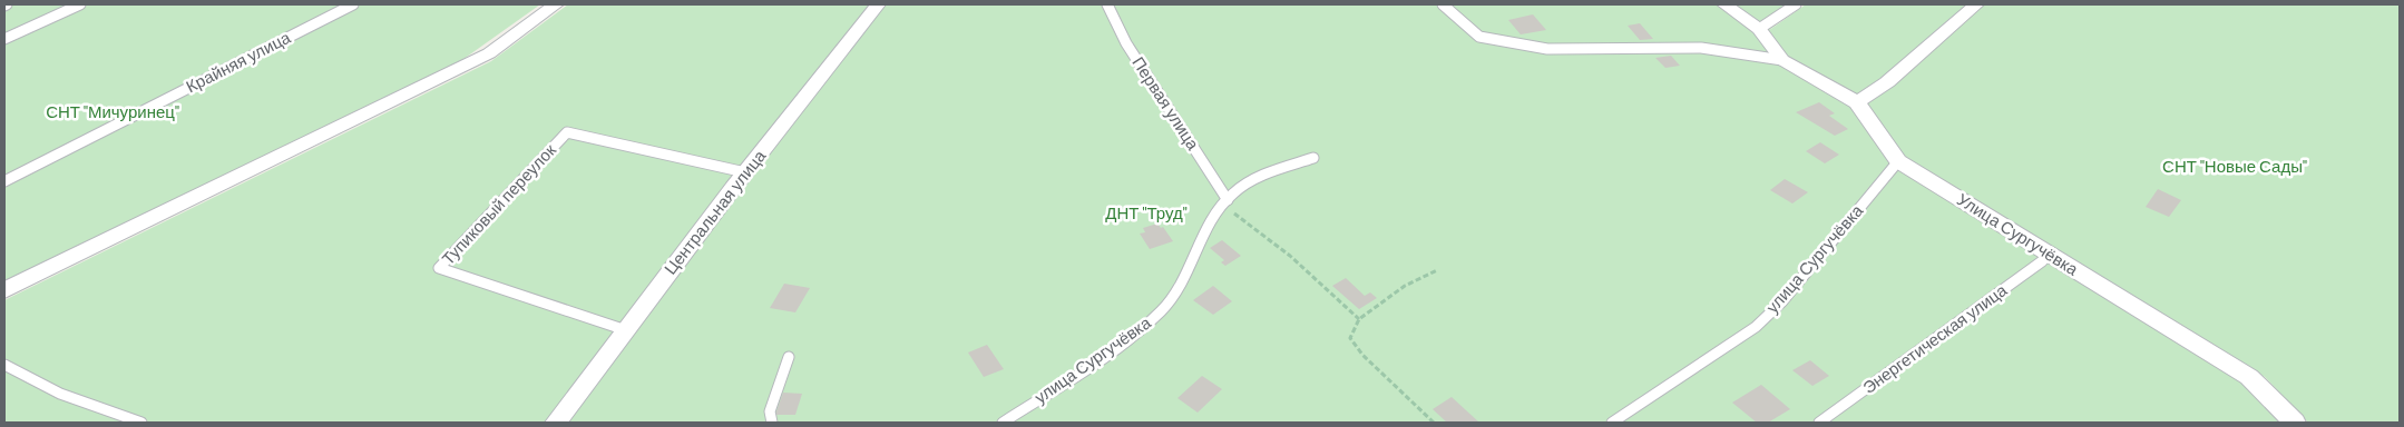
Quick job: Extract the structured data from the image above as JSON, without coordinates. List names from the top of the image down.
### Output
{
  "streets": {
    "street": ["Центральная улица", "Улица Сургучёвка"],
    "lane": [
      "Крайняя улица",
      "Первая улица",
      "Тупиковый переулок",
      "улица Сургучёвка",
      "Энергетическая улица"
    ]
  },
  "crossings": [
    ["Первая улица", "улица Сургучёвка"],
    ["Тупиковый переулок", "Центральная улица"],
    ["Улица Сургучёвка", "улица Сургучёвка"],
    ["Улица Сургучёвка", "Энергетическая улица"]
  ],
  "parks": ["СНТ \"Мичуринец\"", "СНТ \"Новые Сады\"", "ДНТ \"Труд\""]
}
